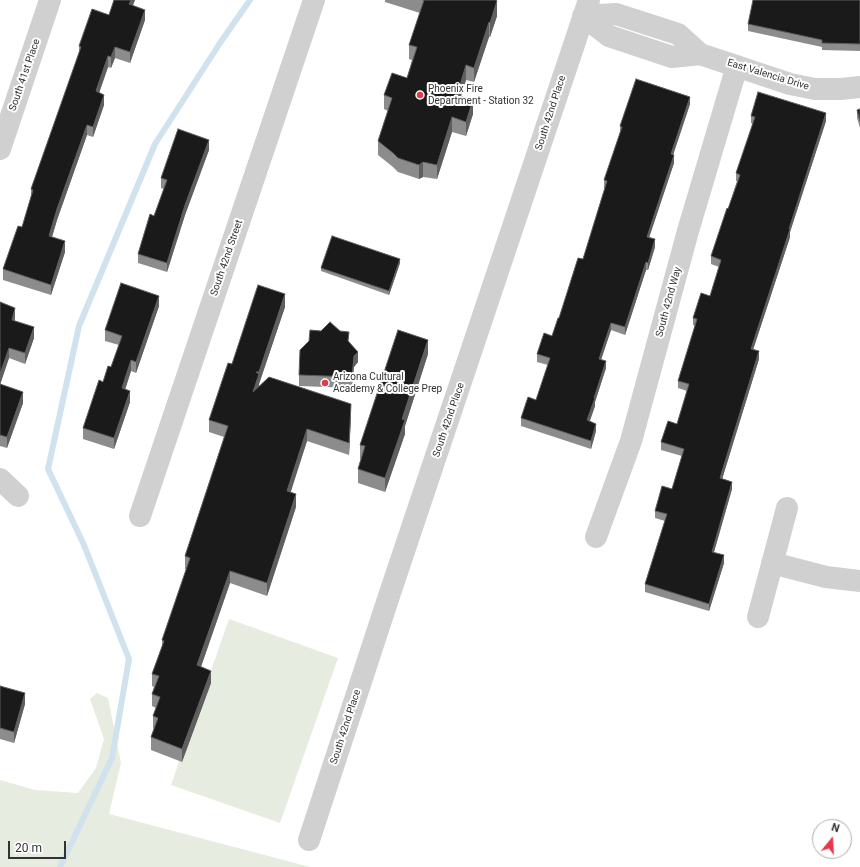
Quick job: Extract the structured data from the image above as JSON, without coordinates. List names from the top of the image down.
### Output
{
  "streets": {
    "street": [
      "South 41st Place",
      "East Valencia Drive",
      "South 42nd Place",
      "South 42nd Street",
      "South 42nd Way"
    ]
  },
  "crossings": [
    ["East Valencia Drive", "South 42nd Place"],
    ["East Valencia Drive", "South 42nd Way"]
  ],
  "places": ["Phoenix Fire Department - Station 32", "Arizona Cultural Academy & College Prep"],
  "scale_bar": "20 m",
  "north": "top"
}
